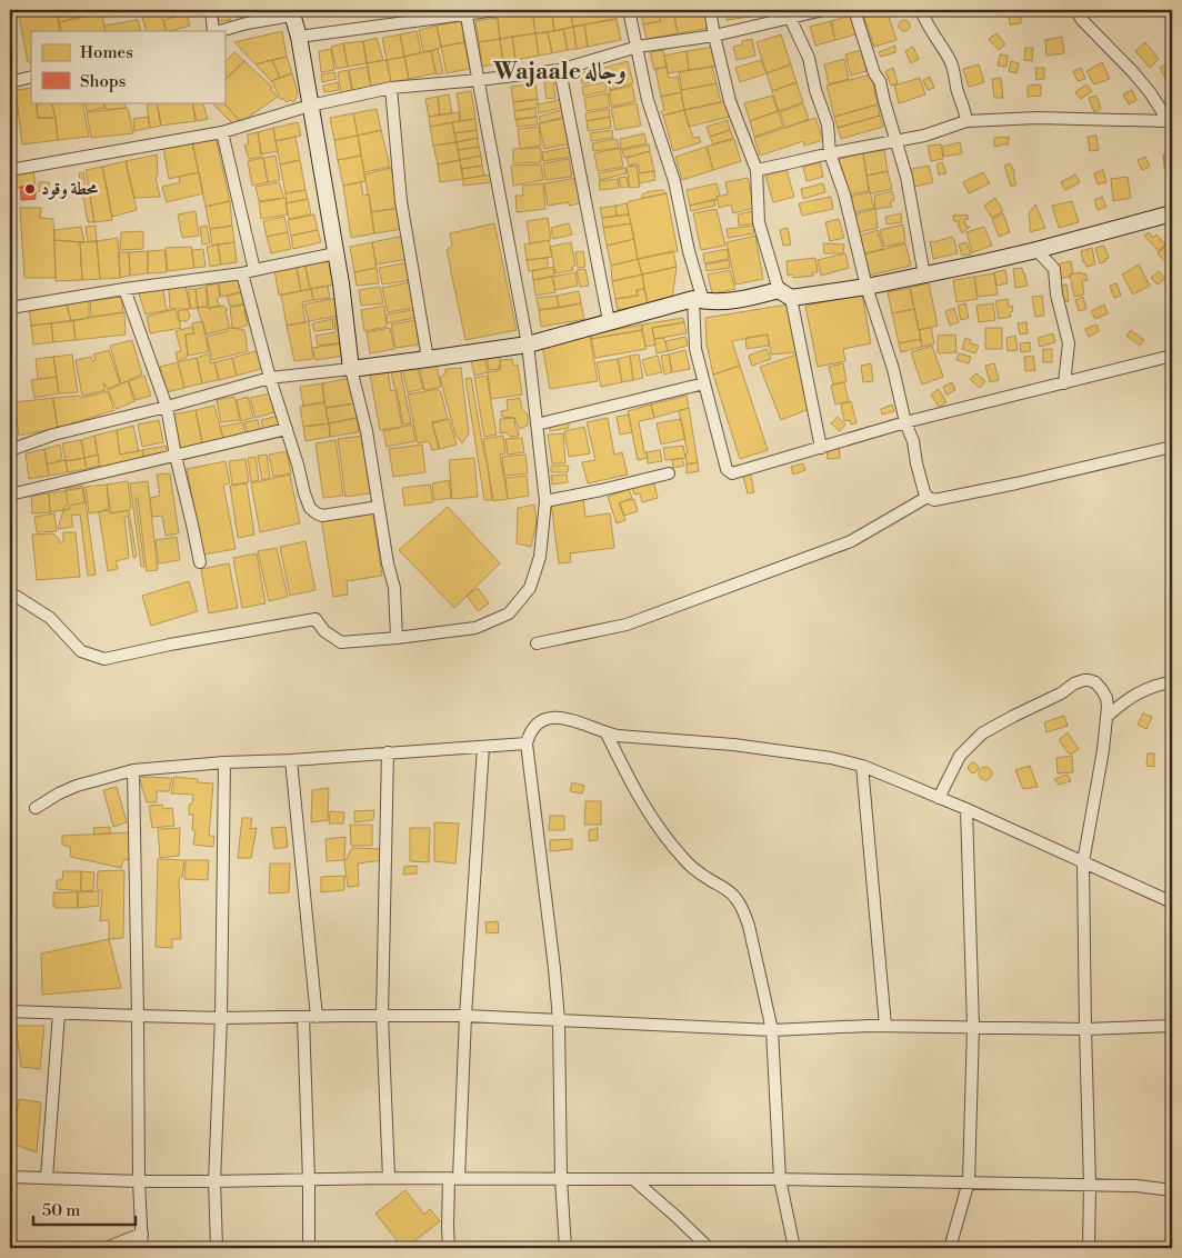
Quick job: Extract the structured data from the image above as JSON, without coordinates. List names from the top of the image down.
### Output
{
  "districts": ["Wajaale وجاله"],
  "places": ["محطة وقود"],
  "legend": ["Homes", "Shops"],
  "scale_bar": "50 m"
}
